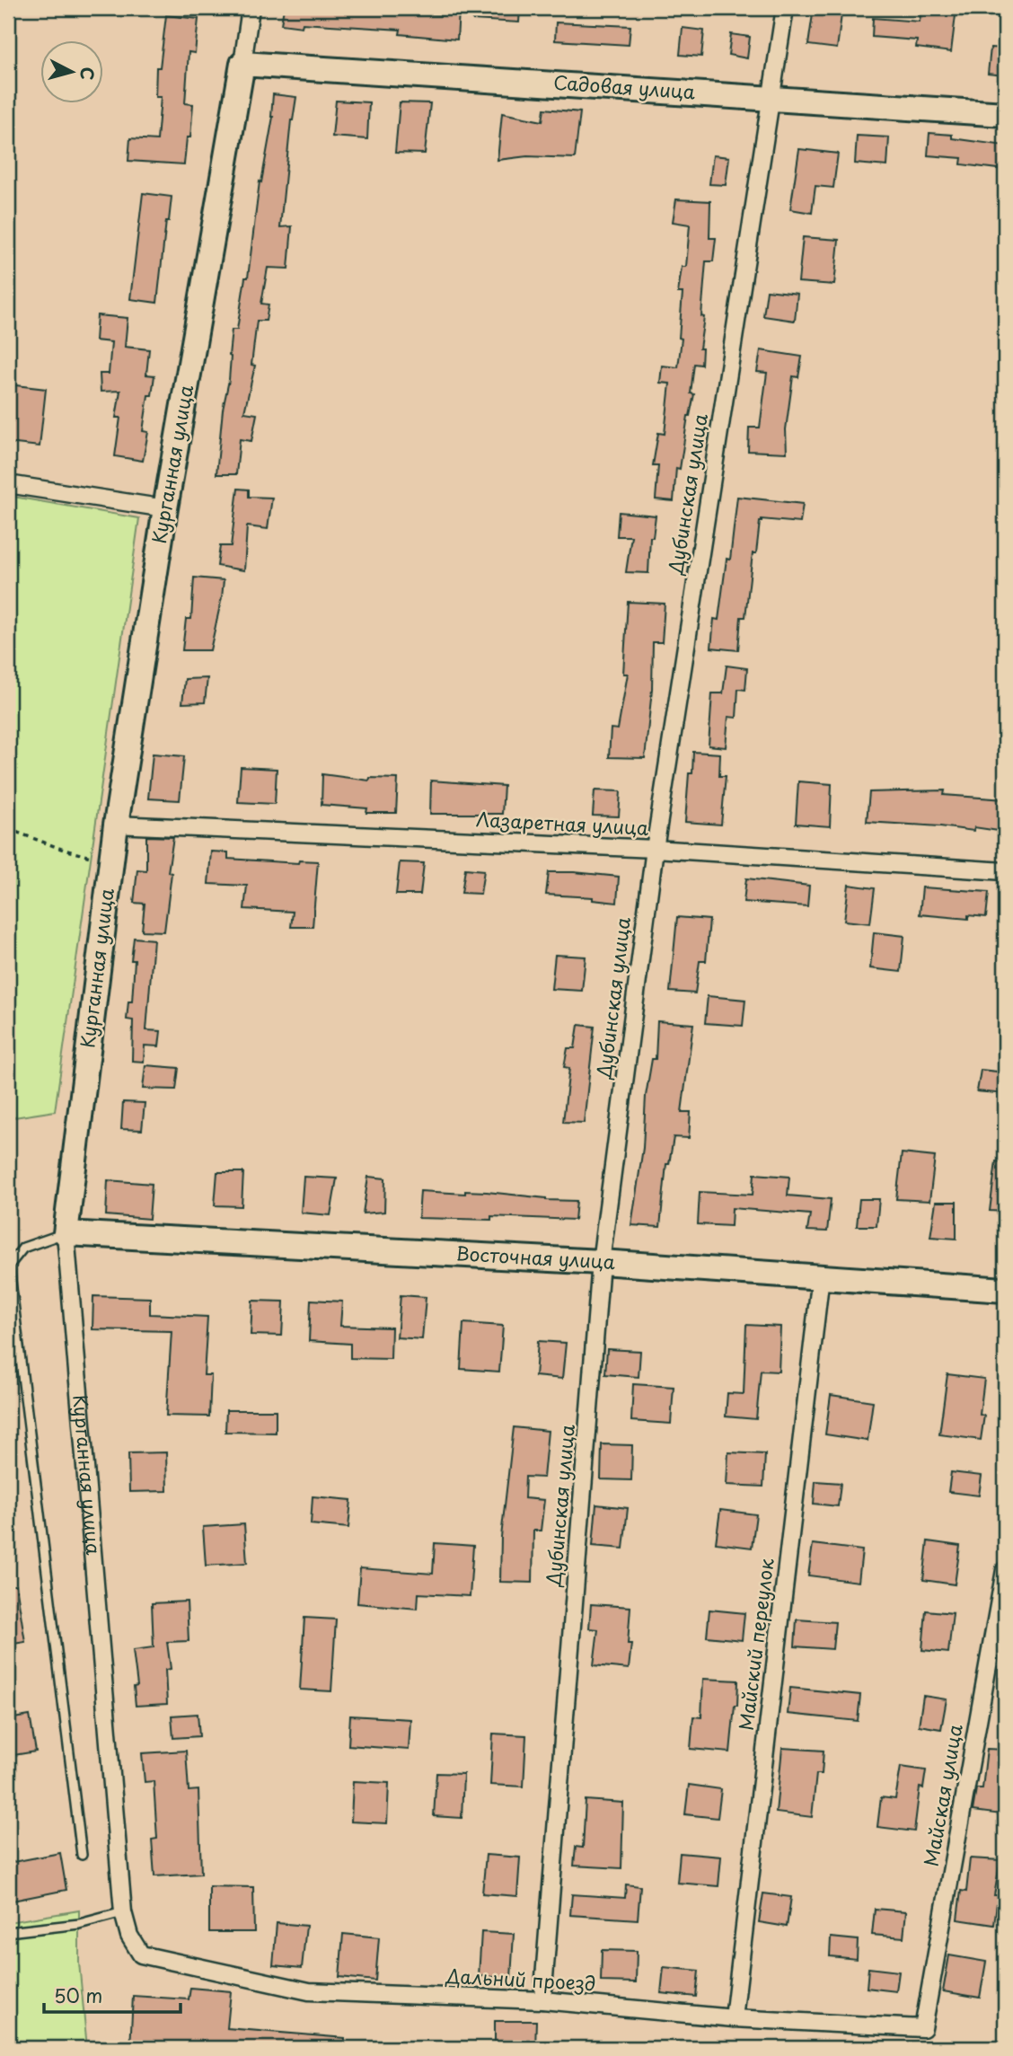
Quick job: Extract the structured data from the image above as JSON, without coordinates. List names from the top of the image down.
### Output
{
  "streets": {
    "street": [
      "Садовая улица",
      "Курганная улица",
      "Дубинская улица",
      "Лазаретная улица",
      "Восточная улица",
      "Майский переулок",
      "Майская улица",
      "Дальний проезд"
    ]
  },
  "crossings": [
    ["Садовая улица", "Курганная улица"],
    ["Садовая улица", "Дубинская улица"],
    ["Курганная улица", "Лазаретная улица"],
    ["Курганная улица", "Восточная улица"],
    ["Курганная улица", "Дальний проезд"],
    ["Дубинская улица", "Лазаретная улица"],
    ["Дубинская улица", "Восточная улица"],
    ["Дубинская улица", "Дальний проезд"],
    ["Восточная улица", "Майский переулок"],
    ["Майский переулок", "Дальний проезд"],
    ["Майская улица", "Дальний проезд"]
  ],
  "scale_bar": "50 m",
  "north": "right"
}
